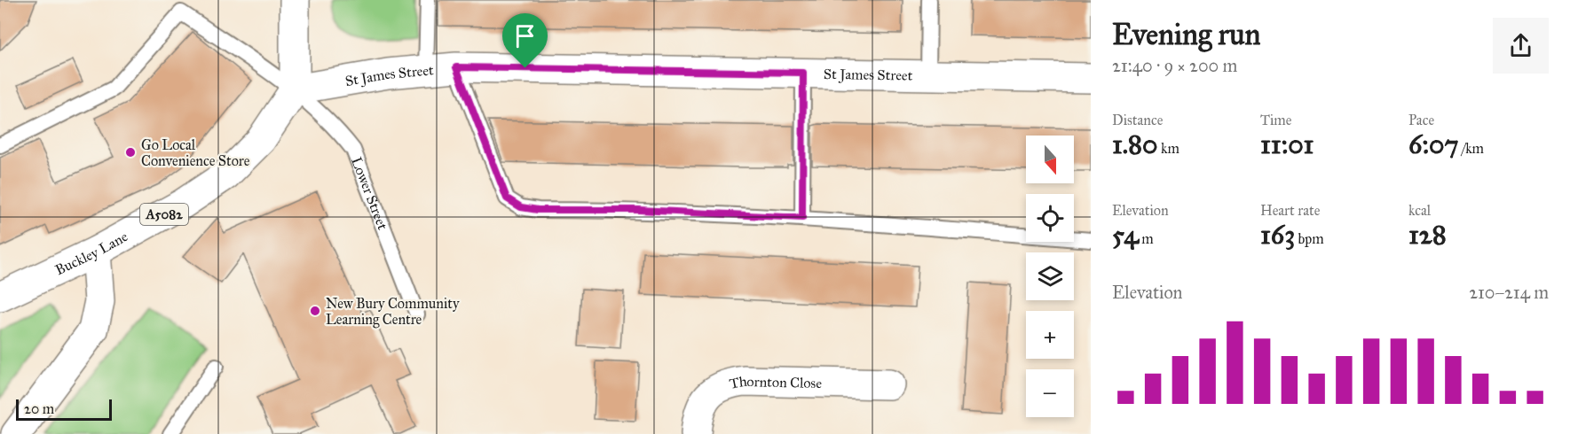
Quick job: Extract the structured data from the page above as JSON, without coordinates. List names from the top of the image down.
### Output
{
  "streets": {
    "street": [
      "St James Street",
      "A5082",
      "Buckley Lane",
      "Thornton Close"
    ],
    "lane": ["Lower Street"]
  },
  "crossings": [
    ["St James Street", "Lower Street"],
    ["St James Street", "Buckley Lane"],
    ["Lower Street", "Buckley Lane"]
  ],
  "places": ["Go Local Convenience Store", "New Bury Community Learning Centre"],
  "scale_bar": "20 m",
  "north": "bottom",
  "page": {
    "heading": ["Evening run", "21:40 · 9 × 200 m"],
    "stats": [
      ["Distance", "1.80 km"],
      ["Time", "11:01"],
      ["Pace", "6:07 /km"],
      ["Elevation", "54 m"],
      ["Heart rate", "163 bpm"],
      ["kcal", "128"]
    ],
    "map_buttons": ["+", "−"],
    "chart": ["Elevation", "210–214 m"],
    "scale": "20 m"
  }
}
